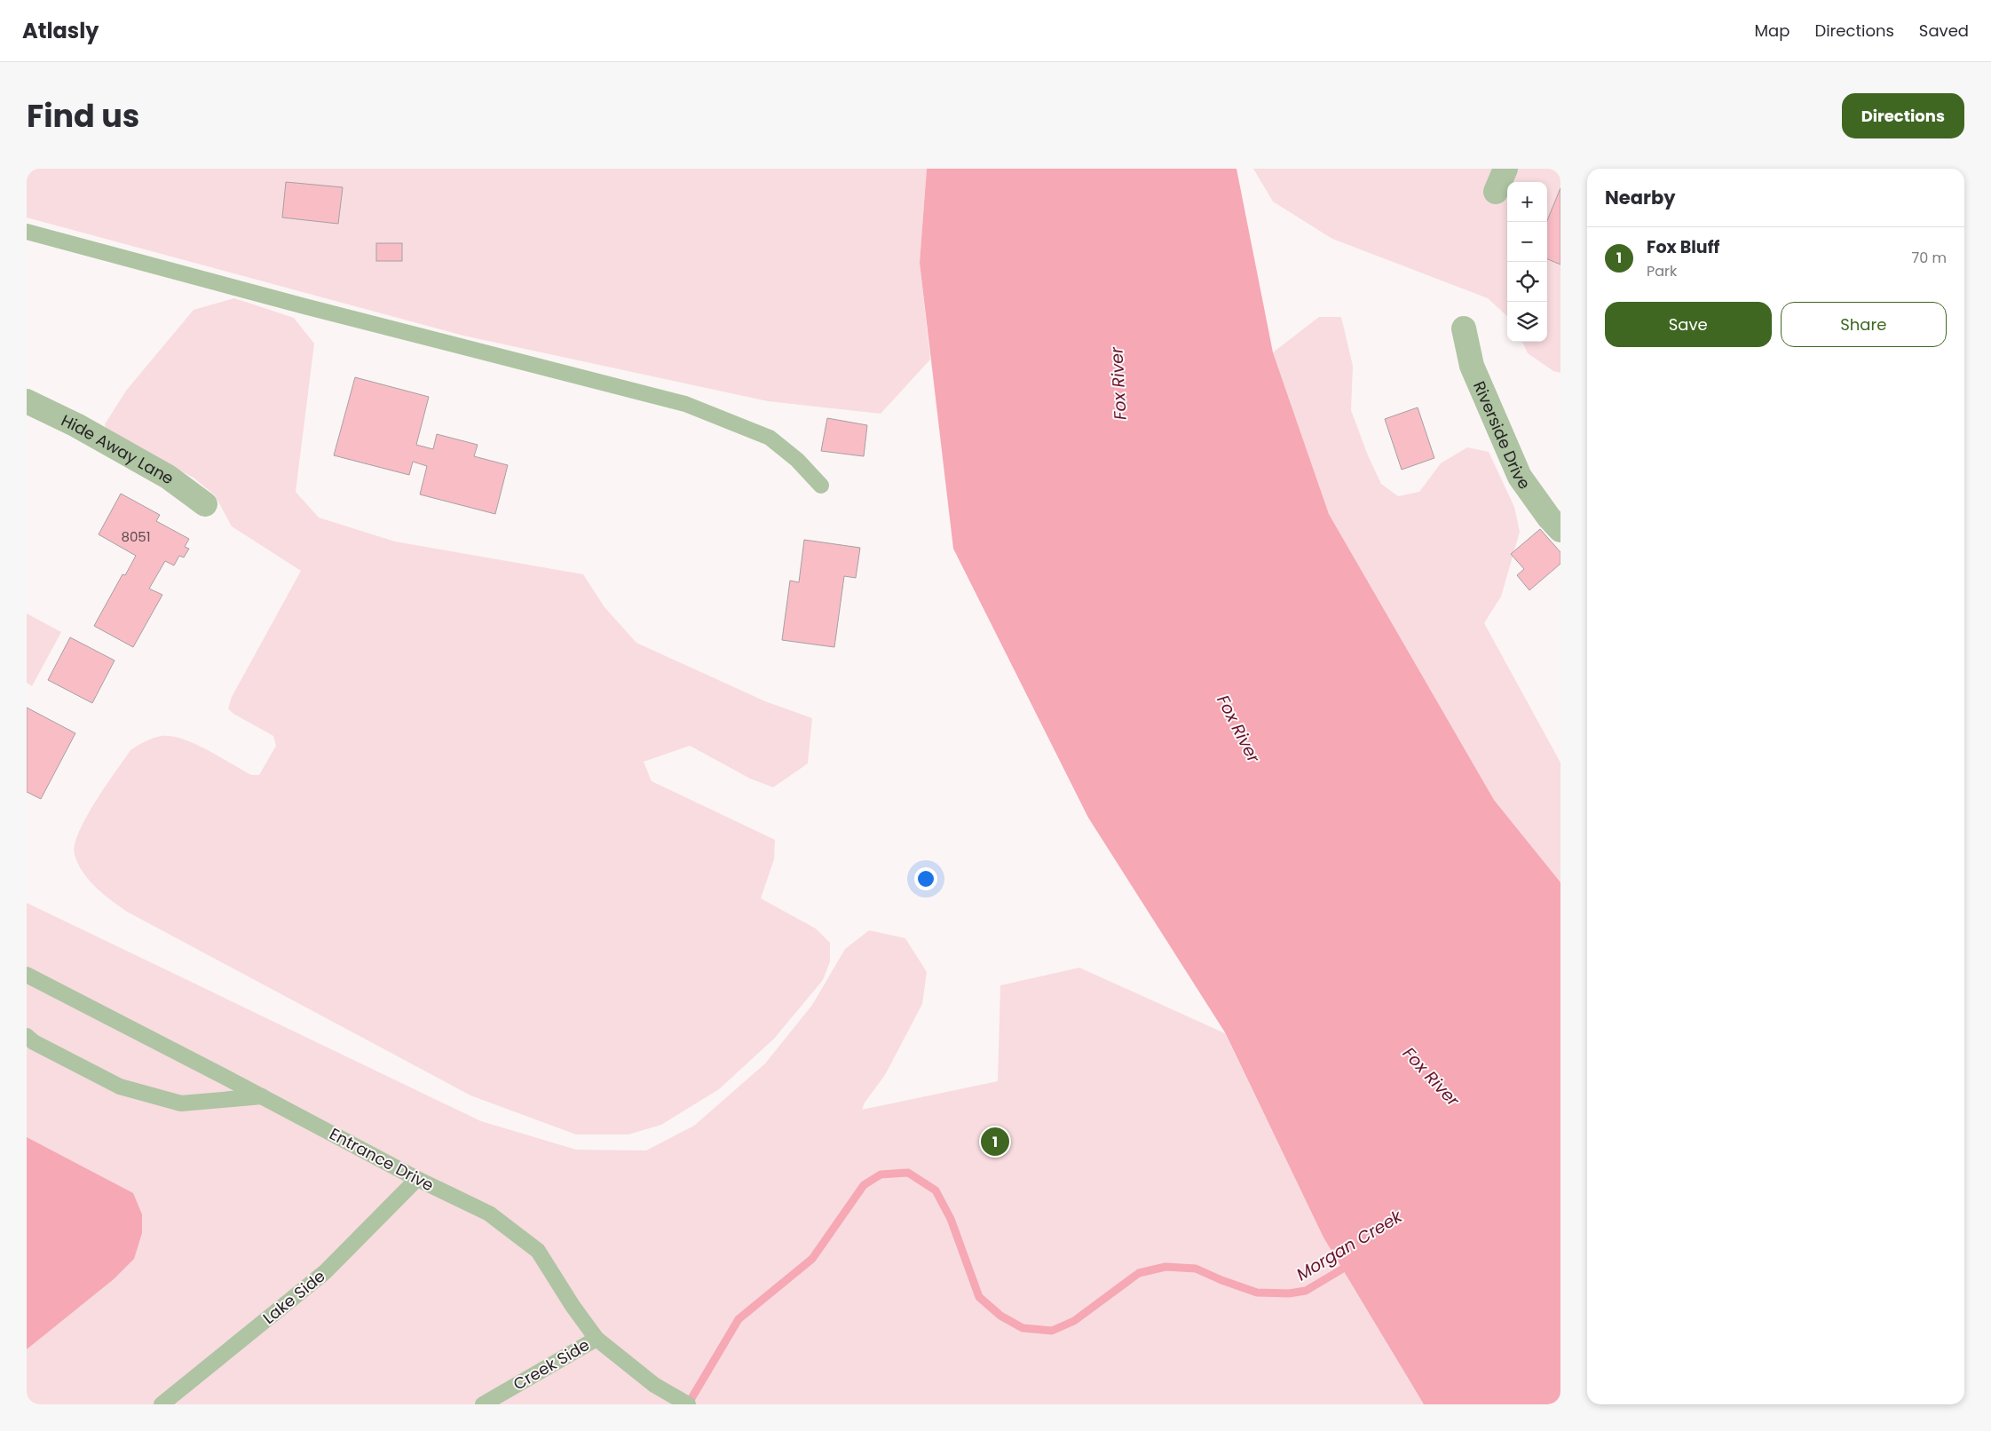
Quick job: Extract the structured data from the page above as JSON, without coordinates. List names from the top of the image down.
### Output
{
  "streets": {
    "street": ["Riverside Drive", "Hide Away Lane"],
    "lane": ["Entrance Drive", "Lake Side", "Creek Side"]
  },
  "crossings": [
    ["Entrance Drive", "Lake Side"],
    ["Entrance Drive", "Creek Side"]
  ],
  "water": ["Fox River", "Morgan Creek"],
  "house_numbers": ["8051"],
  "page": {
    "header": "Atlasly",
    "nav": ["Map", "Directions", "Saved"],
    "title": "Find us",
    "buttons": [
      "Directions",
      ["Save", "Share"]
    ],
    "heading": "Nearby",
    "map_buttons": ["+", "−"],
    "list": [
      {
        "mark": "1",
        "name": "Fox Bluff",
        "note": "Park",
        "value": "70 m"
      }
    ],
    "pins": "1"
  }
}
